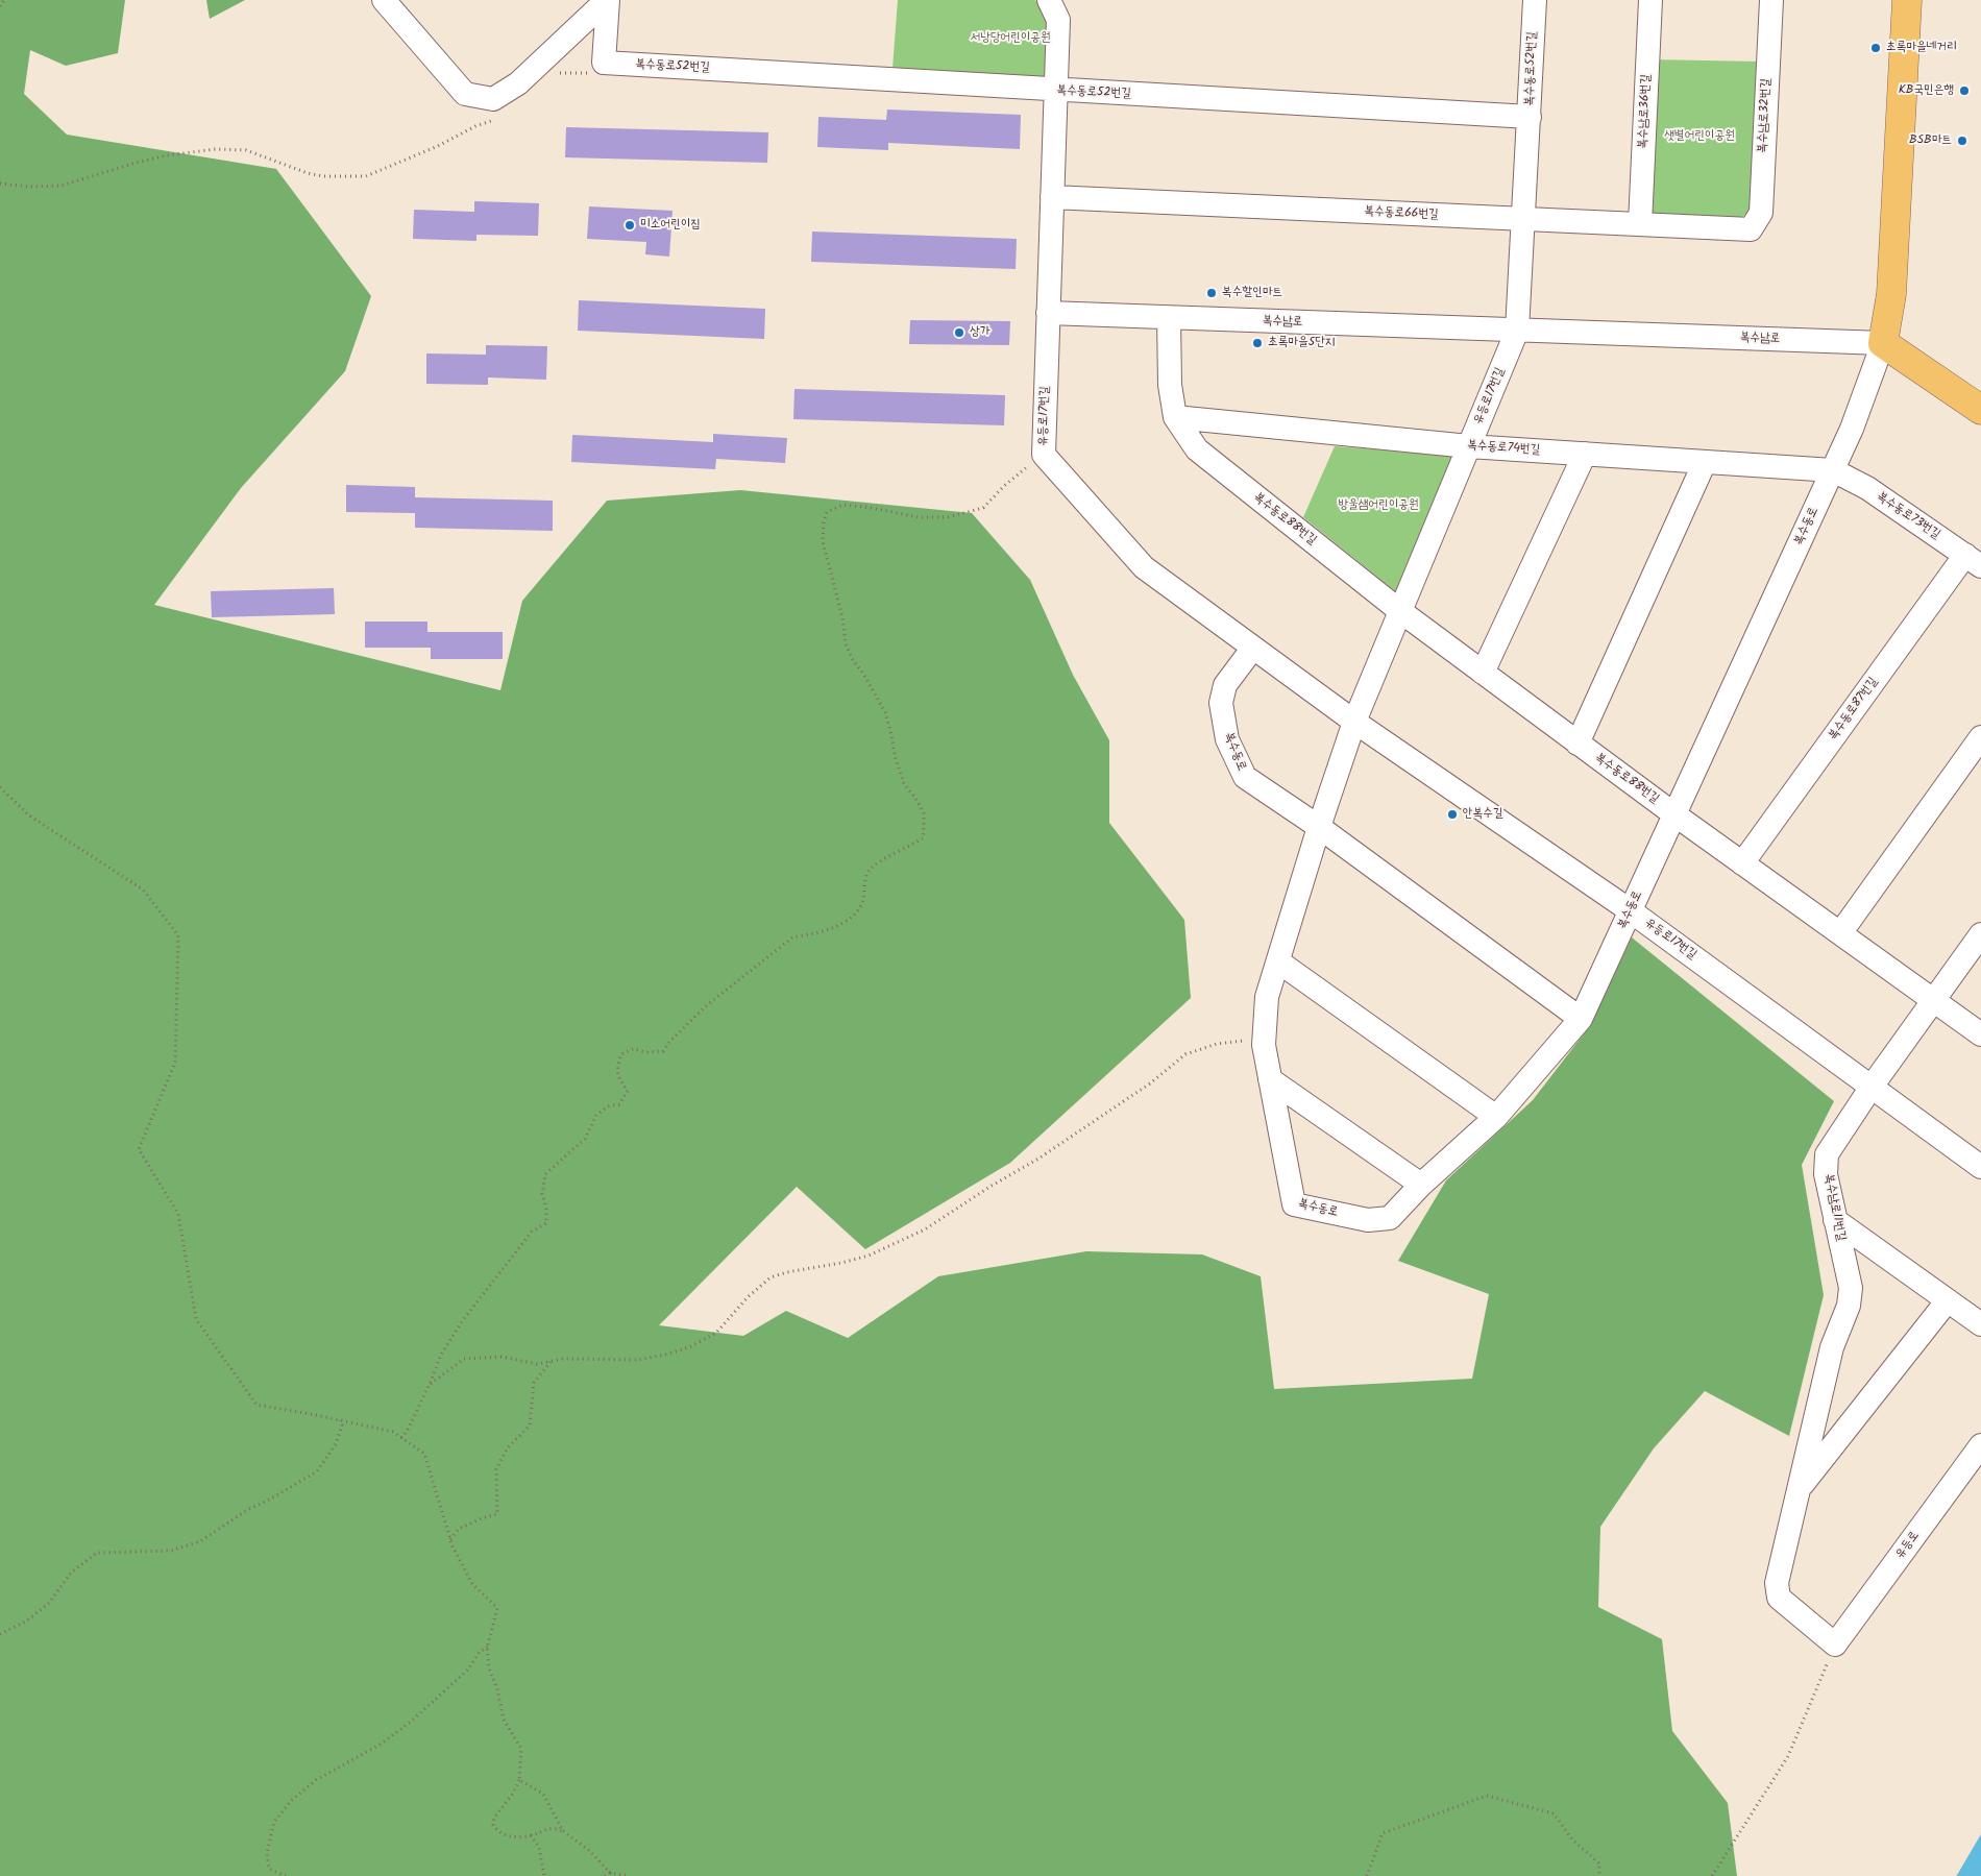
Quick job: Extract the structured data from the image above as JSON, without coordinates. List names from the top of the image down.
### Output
{
  "streets": {
    "main road": ["복수동로"],
    "street": [
      "복수동로52번길",
      "복수남로36번길",
      "복수남로32번길",
      "복수동로66번길",
      "복수남로",
      "유등로17번길",
      "복수동로74번길",
      "복수동로73번길",
      "복수동로88번길",
      "복수동로87번길",
      "복수남로11번길",
      "유등로"
    ]
  },
  "crossings": [
    ["복수동로52번길", "유등로17번길"],
    ["복수남로36번길", "복수동로66번길"],
    ["복수남로32번길", "복수동로66번길"],
    ["복수동로66번길", "유등로17번길"],
    ["복수남로", "유등로17번길"],
    ["복수남로", "복수동로88번길"],
    ["복수남로", "복수동로"],
    ["유등로17번길", "복수동로74번길"],
    ["유등로17번길", "복수동로88번길"],
    ["유등로17번길", "복수동로"],
    ["유등로17번길", "복수남로11번길"],
    ["복수동로74번길", "복수동로73번길"],
    ["복수동로74번길", "복수동로88번길"],
    ["복수동로74번길", "복수동로"],
    ["복수동로73번길", "복수동로"],
    ["복수동로73번길", "복수동로87번길"],
    ["복수동로88번길", "복수동로"],
    ["복수남로11번길", "유등로"]
  ],
  "parks": ["서낭당어린이공원", "샛별어린이공원", "방울샘어린이공원"],
  "places": [
    "초록마을네거리",
    "KB국민은행",
    "BSB마트",
    "미소어린이집",
    "복수할인마트",
    "상가",
    "초록마을5단지",
    "안복수길"
  ]
}
